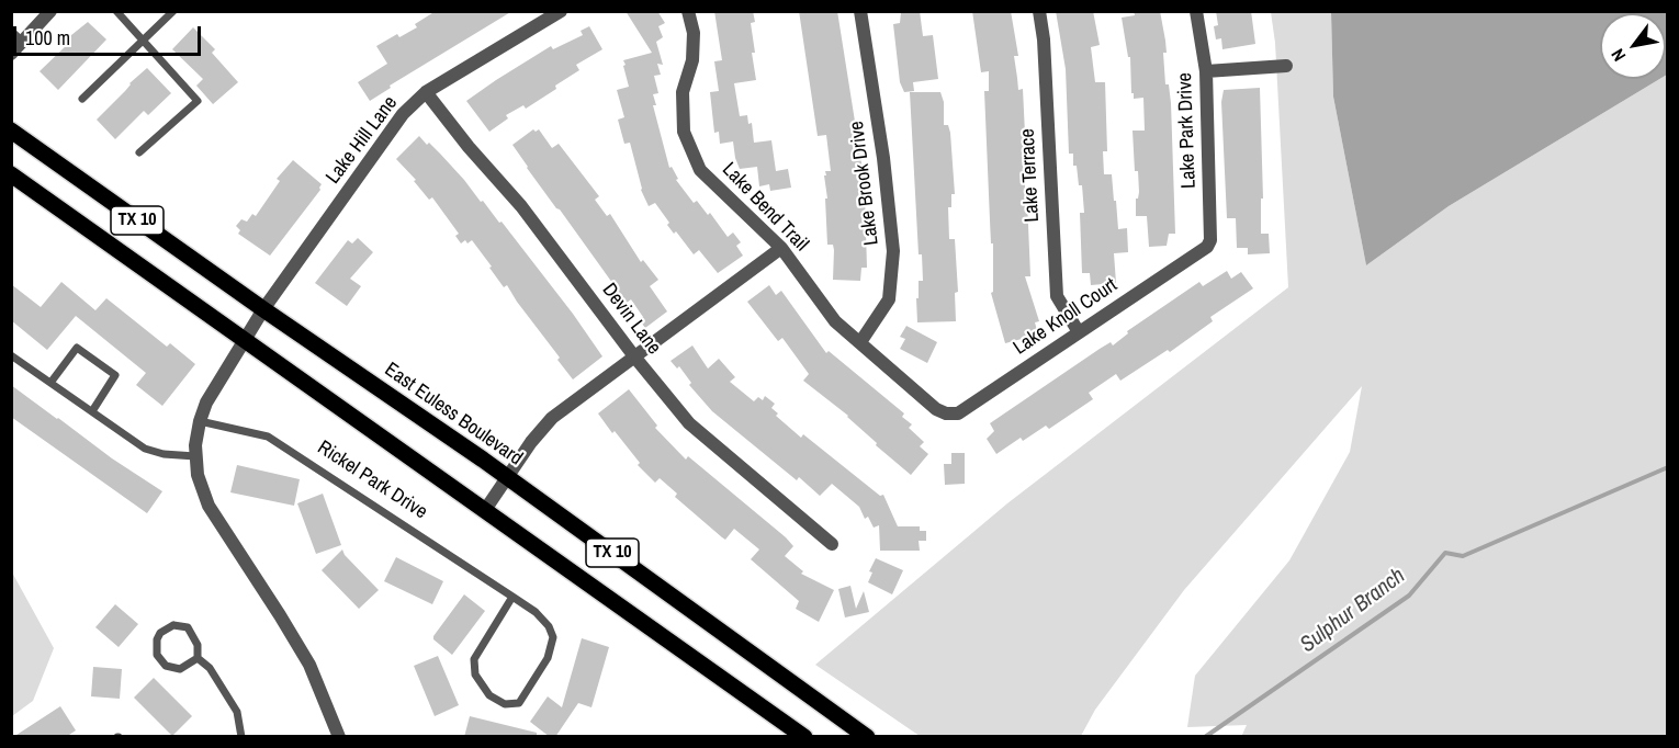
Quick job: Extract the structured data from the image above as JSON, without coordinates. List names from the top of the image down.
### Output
{
  "streets": {
    "main road": ["TX 10", "East Euless Boulevard"],
    "street": [
      "Lake Park Drive",
      "Lake Hill Lane",
      "Lake Terrace",
      "Lake Brook Drive",
      "Lake Bend Trail",
      "Lake Knoll Court",
      "Devin Lane"
    ],
    "lane": ["Rickel Park Drive"]
  },
  "crossings": [
    ["Lake Park Drive", "Lake Knoll Court"],
    ["Lake Hill Lane", "Devin Lane"],
    ["Lake Hill Lane", "East Euless Boulevard"],
    ["Lake Terrace", "Lake Knoll Court"],
    ["Lake Brook Drive", "Lake Bend Trail"],
    ["Lake Bend Trail", "Lake Knoll Court"]
  ],
  "water": ["Sulphur Branch"],
  "scale_bar": "100 m",
  "north": "bottom left"
}
